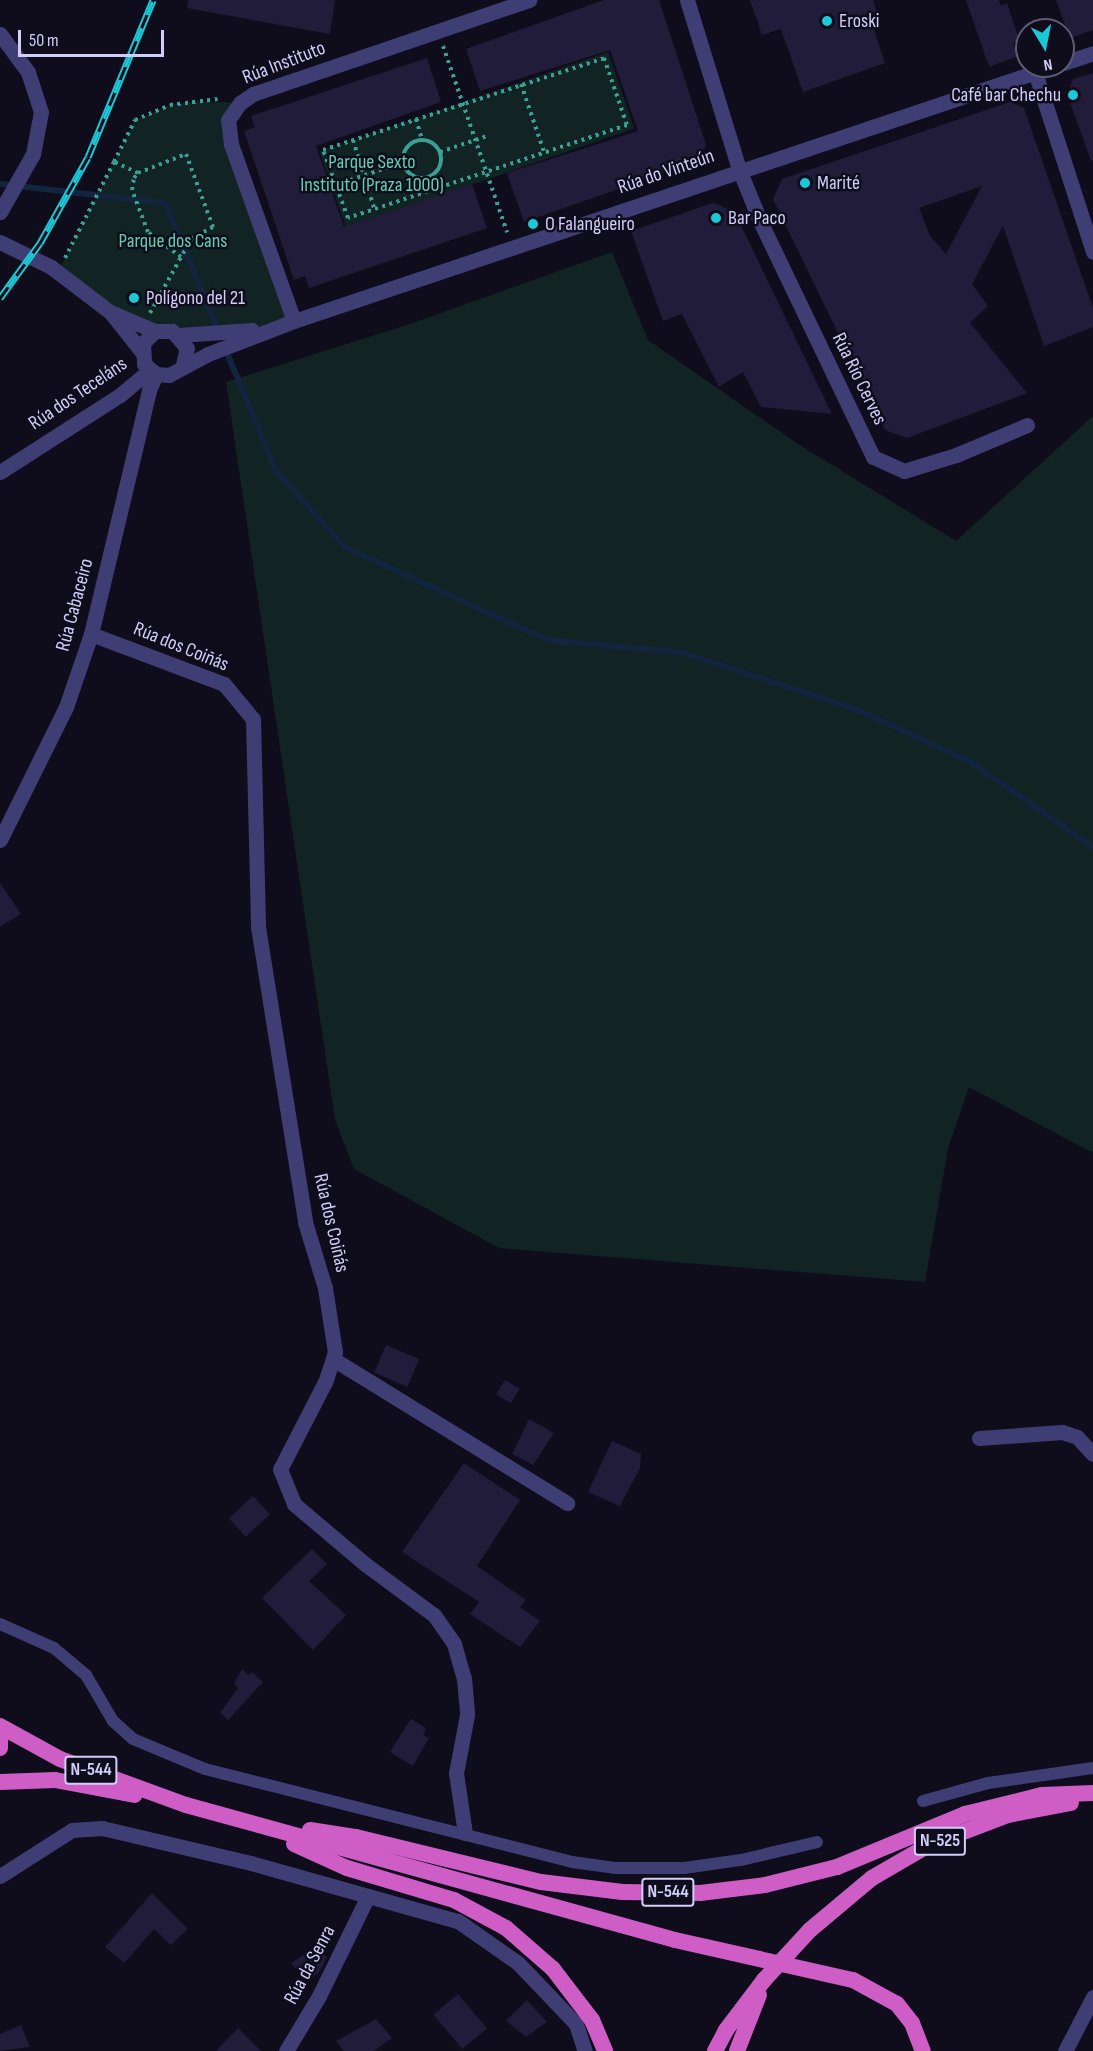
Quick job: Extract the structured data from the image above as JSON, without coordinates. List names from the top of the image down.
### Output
{
  "streets": {
    "highway": ["N-544", "N-525"],
    "street": [
      "Rúa Instituto",
      "Rúa do Vinteún",
      "Rúa Río Cerves",
      "Rúa dos Teceláns",
      "Rúa Cabaceiro",
      "Rúa dos Coiñás",
      "Rúa da Senra"
    ]
  },
  "crossings": [
    ["Rúa Instituto", "Rúa do Vinteún"],
    ["Rúa do Vinteún", "Rúa Río Cerves"],
    ["Rúa dos Teceláns", "Rúa Cabaceiro"],
    ["Rúa Cabaceiro", "Rúa dos Coiñás"]
  ],
  "parks": ["Parque Sexto Instituto (Praza 1000)", "Parque dos Cans"],
  "places": [
    "Eroski",
    "Café bar Chechu",
    "Marité",
    "Bar Paco",
    "O Falangueiro",
    "Polígono del 21"
  ],
  "scale_bar": "50 m",
  "north": "bottom"
}
